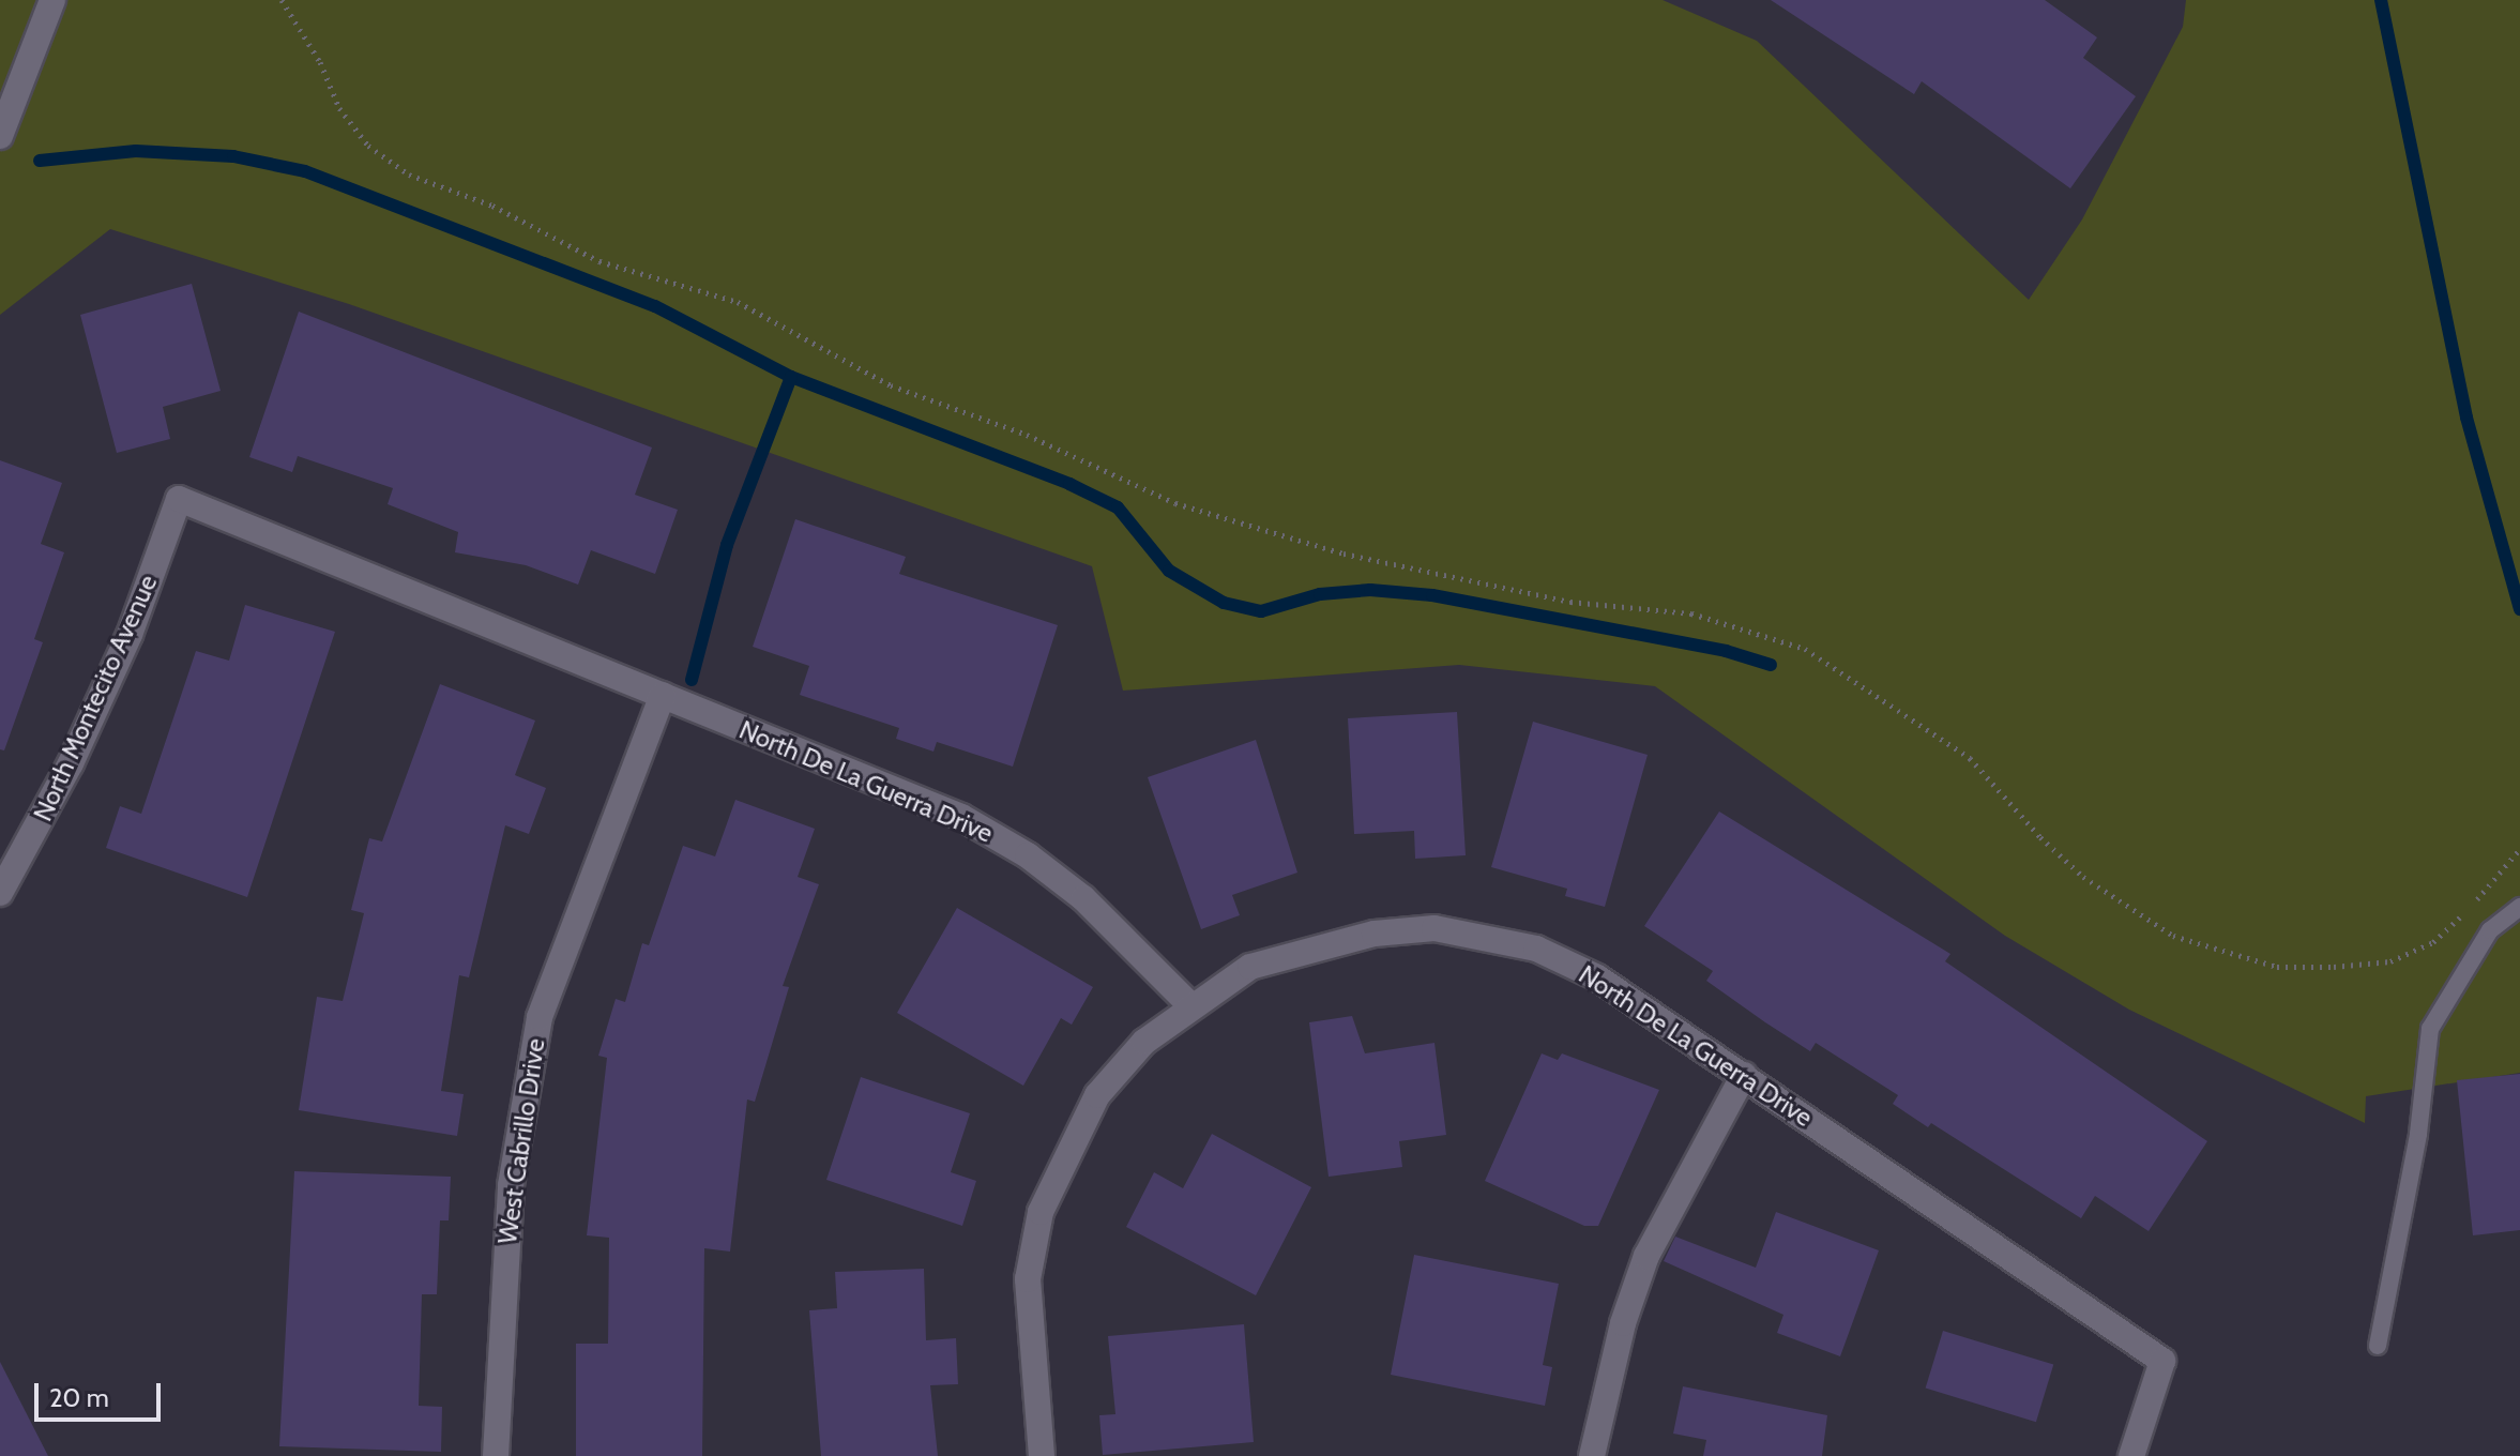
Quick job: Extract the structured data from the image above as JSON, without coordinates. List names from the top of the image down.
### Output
{
  "streets": {
    "street": ["North Montecito Avenue", "North De La Guerra Drive", "West Cabrillo Drive"]
  },
  "crossings": [
    ["North Montecito Avenue", "North De La Guerra Drive"],
    ["North De La Guerra Drive", "West Cabrillo Drive"]
  ],
  "scale_bar": "20 m"
}
